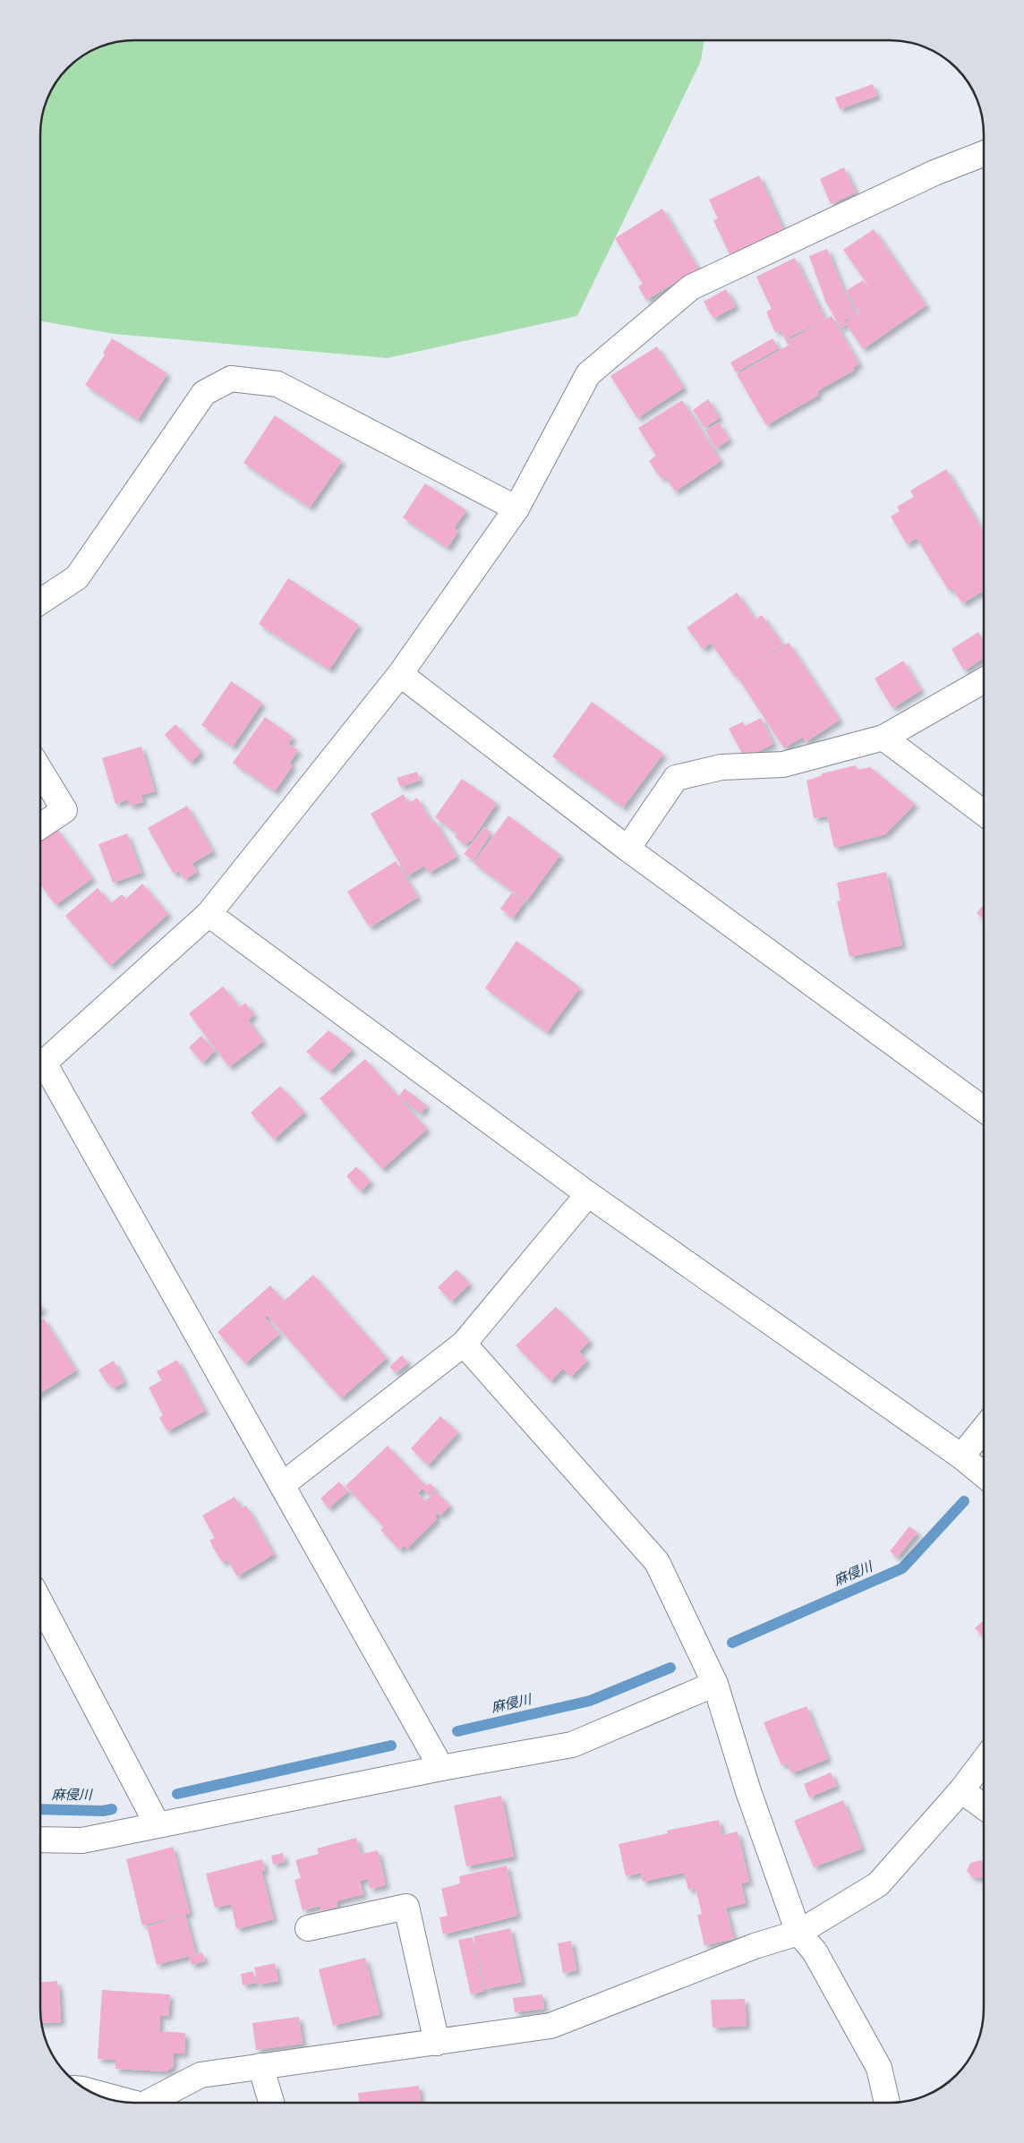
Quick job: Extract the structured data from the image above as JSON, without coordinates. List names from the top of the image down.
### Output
{
  "water": ["麻侵川"]
}
